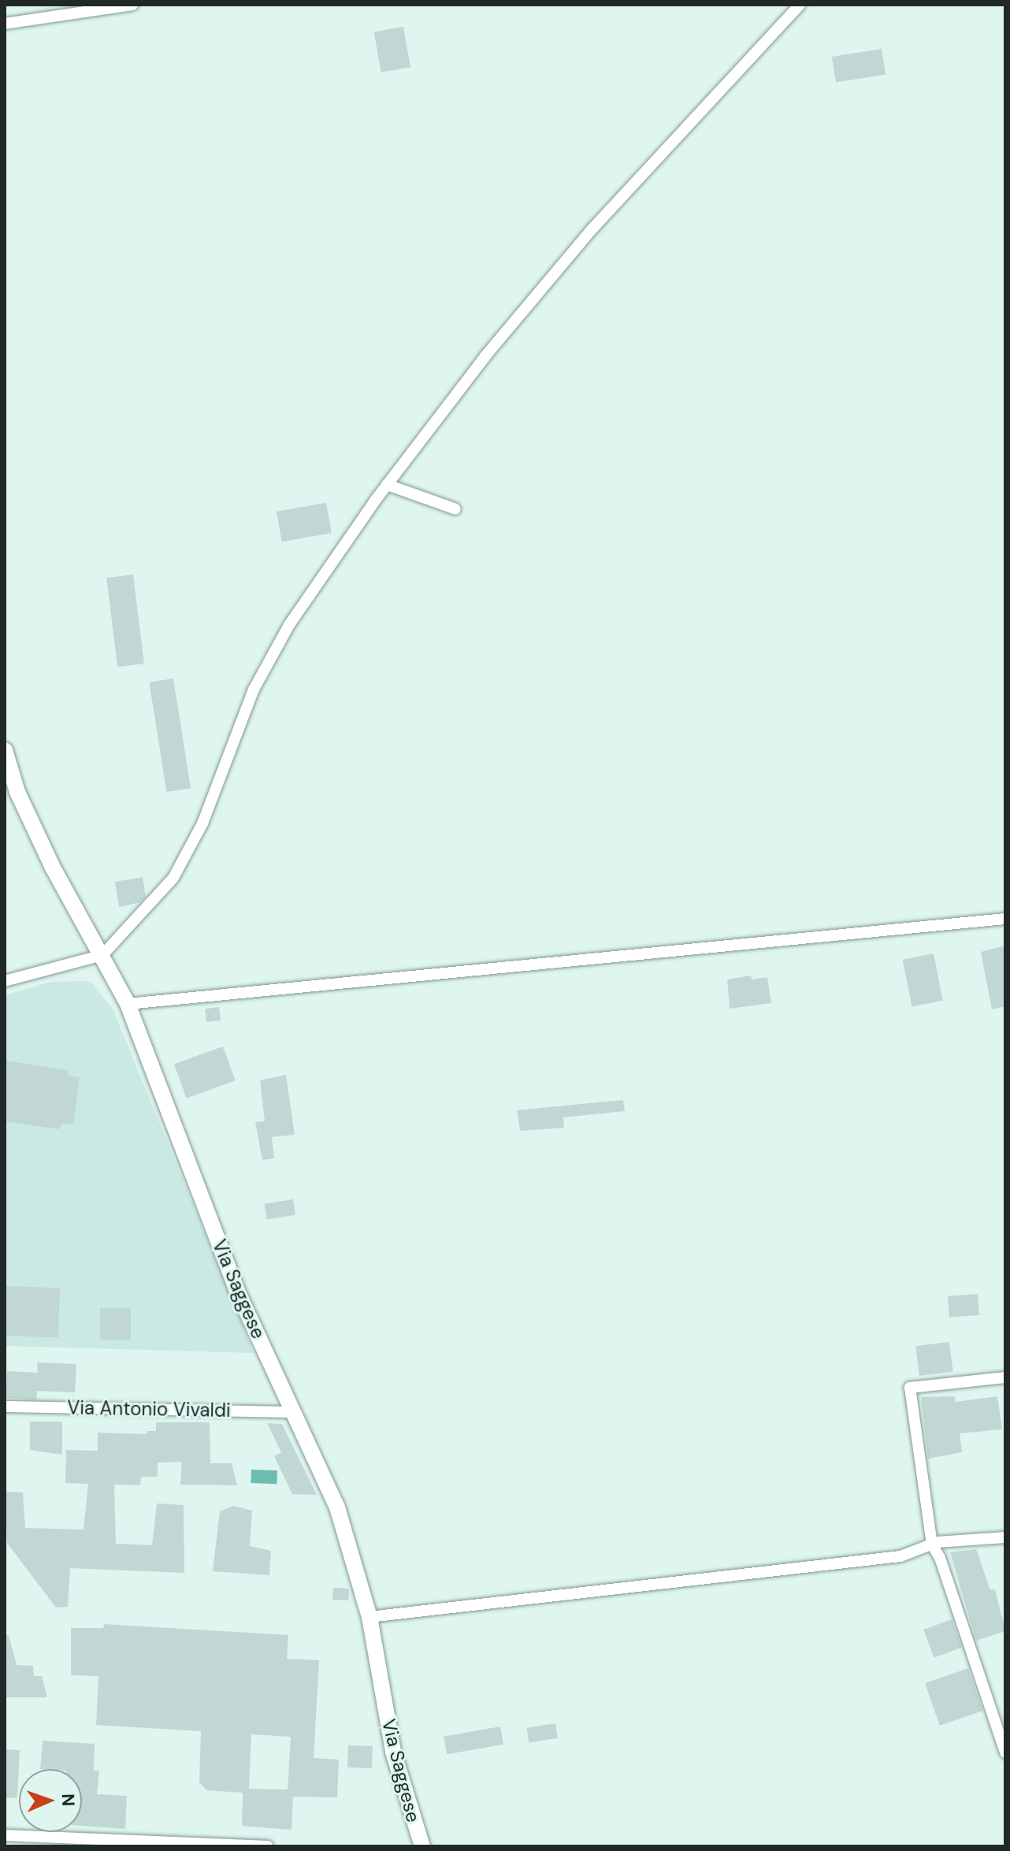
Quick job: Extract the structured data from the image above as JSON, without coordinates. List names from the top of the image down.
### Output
{
  "streets": {
    "main road": ["Via Saggese"],
    "street": ["Via Antonio Vivaldi"]
  },
  "crossings": [
    ["Via Saggese", "Via Antonio Vivaldi"]
  ],
  "north": "right"
}
